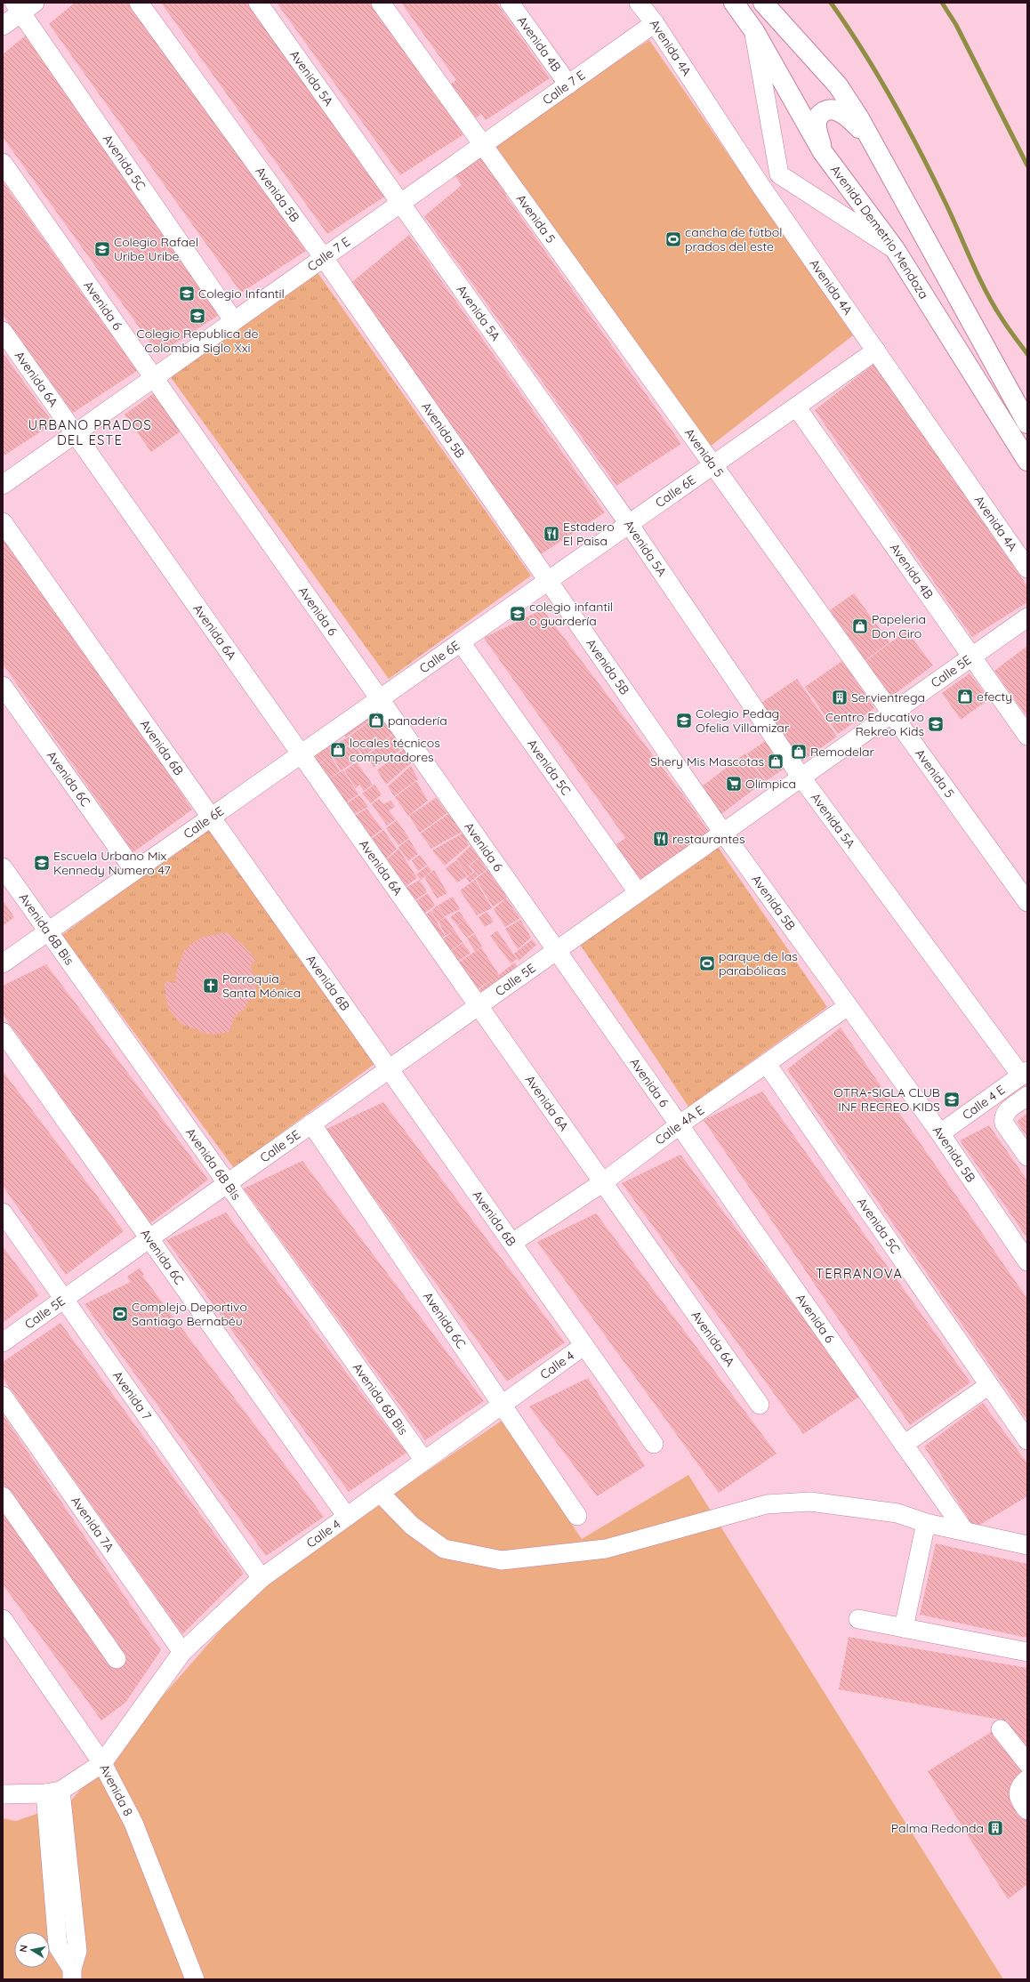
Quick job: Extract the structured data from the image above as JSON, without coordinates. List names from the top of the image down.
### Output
{
  "streets": {
    "main road": ["Avenida Demetrio Mendoza"],
    "street": [
      "Avenida 4B",
      "Avenida 4A",
      "Avenida 5A",
      "Calle 7 E",
      "Avenida 5C",
      "Avenida 5B",
      "Avenida 5",
      "Avenida 6",
      "Avenida 6A",
      "Calle 6E",
      "Calle 5E",
      "Avenida 6B",
      "Avenida 6C",
      "Avenida 6B Bis",
      "Calle 4 E",
      "Calle 4A E",
      "Calle 4",
      "Avenida 7",
      "Avenida 7A",
      "Avenida 8"
    ]
  },
  "crossings": [
    ["Avenida 4B", "Calle 7 E"],
    ["Avenida 4B", "Calle 6E"],
    ["Avenida 4B", "Calle 5E"],
    ["Avenida 4A", "Calle 7 E"],
    ["Avenida 4A", "Calle 6E"],
    ["Avenida 5A", "Calle 7 E"],
    ["Avenida 5A", "Calle 6E"],
    ["Avenida 5A", "Calle 5E"],
    ["Avenida 5A", "Calle 4 E"],
    ["Calle 7 E", "Avenida 5C"],
    ["Calle 7 E", "Avenida 5B"],
    ["Calle 7 E", "Avenida 5"],
    ["Calle 7 E", "Avenida 6"],
    ["Calle 7 E", "Avenida 6A"],
    ["Avenida 5C", "Calle 6E"],
    ["Avenida 5C", "Calle 5E"],
    ["Avenida 5C", "Calle 4A E"],
    ["Avenida 5B", "Calle 6E"],
    ["Avenida 5B", "Calle 5E"],
    ["Avenida 5B", "Calle 4 E"],
    ["Avenida 5B", "Calle 4A E"],
    ["Avenida 5", "Calle 6E"],
    ["Avenida 5", "Calle 5E"],
    ["Avenida 6", "Calle 6E"],
    ["Avenida 6", "Calle 5E"],
    ["Avenida 6", "Calle 4A E"],
    ["Avenida 6A", "Calle 6E"],
    ["Avenida 6A", "Calle 5E"],
    ["Avenida 6A", "Calle 4A E"],
    ["Calle 6E", "Avenida 6B"],
    ["Calle 6E", "Avenida 6C"],
    ["Calle 6E", "Avenida 6B Bis"],
    ["Calle 5E", "Avenida 6B"],
    ["Calle 5E", "Avenida 6C"],
    ["Calle 5E", "Avenida 6B Bis"],
    ["Calle 5E", "Avenida 7"],
    ["Avenida 6B", "Calle 4A E"],
    ["Avenida 6B", "Calle 4"],
    ["Avenida 6C", "Calle 4"],
    ["Avenida 6B Bis", "Calle 4"],
    ["Calle 4", "Avenida 7"],
    ["Calle 4", "Avenida 7A"],
    ["Calle 4", "Avenida 8"]
  ],
  "districts": ["URBANO PRADOS DEL ESTE", "TERRANOVA"],
  "places": {
    "sports": ["cancha de fútbol prados del este", "parque de las parabólicas", "Complejo Deportivo Santiago Bernabéu"],
    "school or university": [
      "Colegio Rafael Uribe Uribe",
      "Colegio Infantil",
      "Colegio Republica de Colombia Siglo Xxi",
      "colegio infantil o guardería",
      "Colegio Pedag Ofelia Villamizar",
      "Centro Educativo Rekreo Kids",
      "Escuela Urbano Mix Kennedy Numero 47",
      "OTRA-SIGLA CLUB INF RECREO KIDS"
    ],
    "restaurant": ["Estadero El Paisa", "restaurantes"],
    "shop": [
      "Papeleria Don Ciro",
      "efecty",
      "panadería",
      "locales técnicos computadores",
      "Remodelar",
      "Shery Mis Mascotas"
    ],
    "building": ["Servientrega", "Palma Redonda"],
    "supermarket": ["Olímpica"],
    "church": ["Parroquia Santa Mónica"]
  },
  "north": "left"
}
